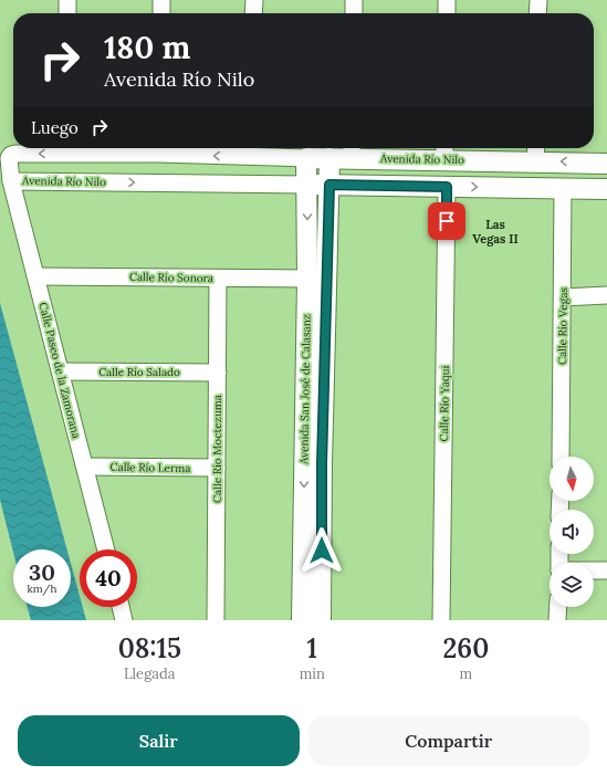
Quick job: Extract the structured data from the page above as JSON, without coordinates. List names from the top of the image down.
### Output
{
  "streets": {
    "street": [
      "Avenida Río Nilo",
      "Calle Río Sonora",
      "Calle Río Vegas",
      "Calle Paseo de la Zamorana",
      "Calle Río Salado",
      "Avenida San José de Calasanz",
      "Calle Río Yaqui",
      "Calle Río Moctezuma",
      "Calle Río Lerma"
    ]
  },
  "crossings": [
    ["Avenida Río Nilo", "Calle Río Vegas"],
    ["Avenida Río Nilo", "Calle Paseo de la Zamorana"],
    ["Avenida Río Nilo", "Avenida San José de Calasanz"],
    ["Avenida Río Nilo", "Calle Río Yaqui"],
    ["Calle Río Sonora", "Calle Paseo de la Zamorana"],
    ["Calle Río Sonora", "Avenida San José de Calasanz"],
    ["Calle Río Sonora", "Calle Río Moctezuma"],
    ["Calle Paseo de la Zamorana", "Calle Río Salado"],
    ["Calle Paseo de la Zamorana", "Calle Río Lerma"],
    ["Calle Río Salado", "Calle Río Moctezuma"],
    ["Calle Río Moctezuma", "Calle Río Lerma"]
  ],
  "districts": ["Las Vegas II"],
  "north": "bottom",
  "page": {
    "turn": ["180 m", "Avenida Río Nilo"],
    "then": "Luego",
    "speed": "30 km/h",
    "limit": "40",
    "eta": [
      "08:15",
      "Llegada",
      "1",
      "min",
      "260",
      "m"
    ],
    "buttons": ["Salir", "Compartir"]
  }
}
